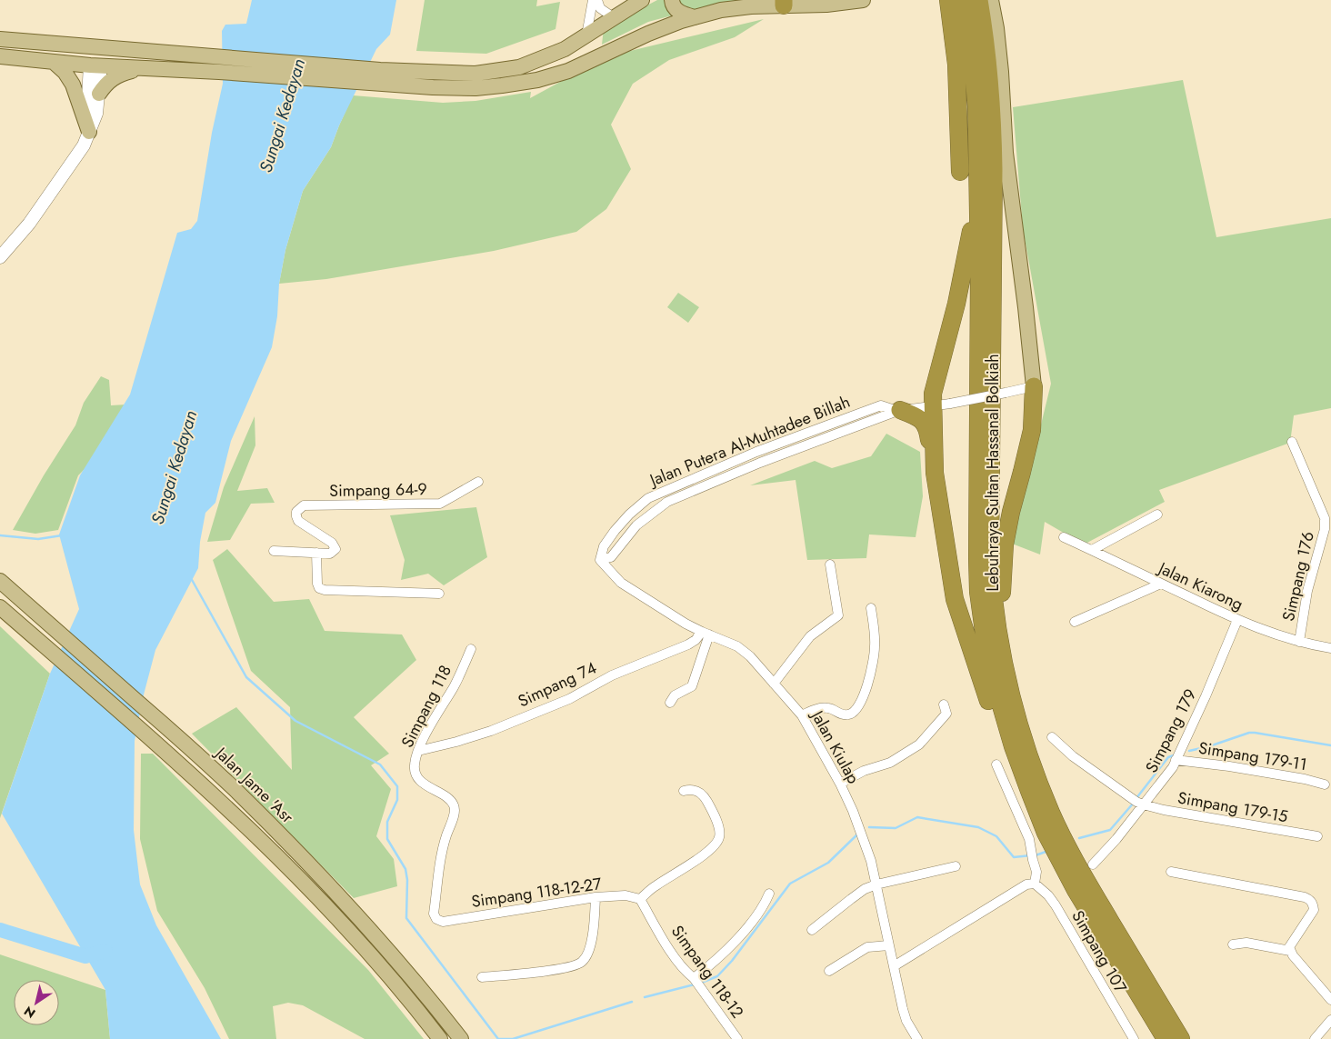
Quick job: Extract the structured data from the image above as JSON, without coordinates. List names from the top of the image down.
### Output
{
  "streets": {
    "highway": ["Lebuhraya Sultan Hassanal Bolkiah"],
    "main road": ["Jalan Jame 'Asr"],
    "street": [
      "Jalan Putera Al-Muhtadee Billah",
      "Simpang 64-9",
      "Simpang 176",
      "Jalan Kiarong",
      "Simpang 74",
      "Simpang 118",
      "Simpang 179",
      "Jalan Kiulap",
      "Simpang 179-11",
      "Simpang 179-15",
      "Simpang 118-12-27",
      "Simpang 107",
      "Simpang 118-12"
    ]
  },
  "crossings": [
    ["Jalan Putera Al-Muhtadee Billah", "Jalan Kiulap"],
    ["Simpang 176", "Jalan Kiarong"],
    ["Jalan Kiarong", "Simpang 179"],
    ["Simpang 74", "Simpang 118"],
    ["Simpang 74", "Jalan Kiulap"],
    ["Simpang 118", "Simpang 118-12-27"],
    ["Simpang 179", "Simpang 179-11"],
    ["Simpang 179", "Simpang 179-15"],
    ["Simpang 118-12-27", "Simpang 118-12"]
  ],
  "water": ["Sungai Kedayan"],
  "north": "bottom left"
}
